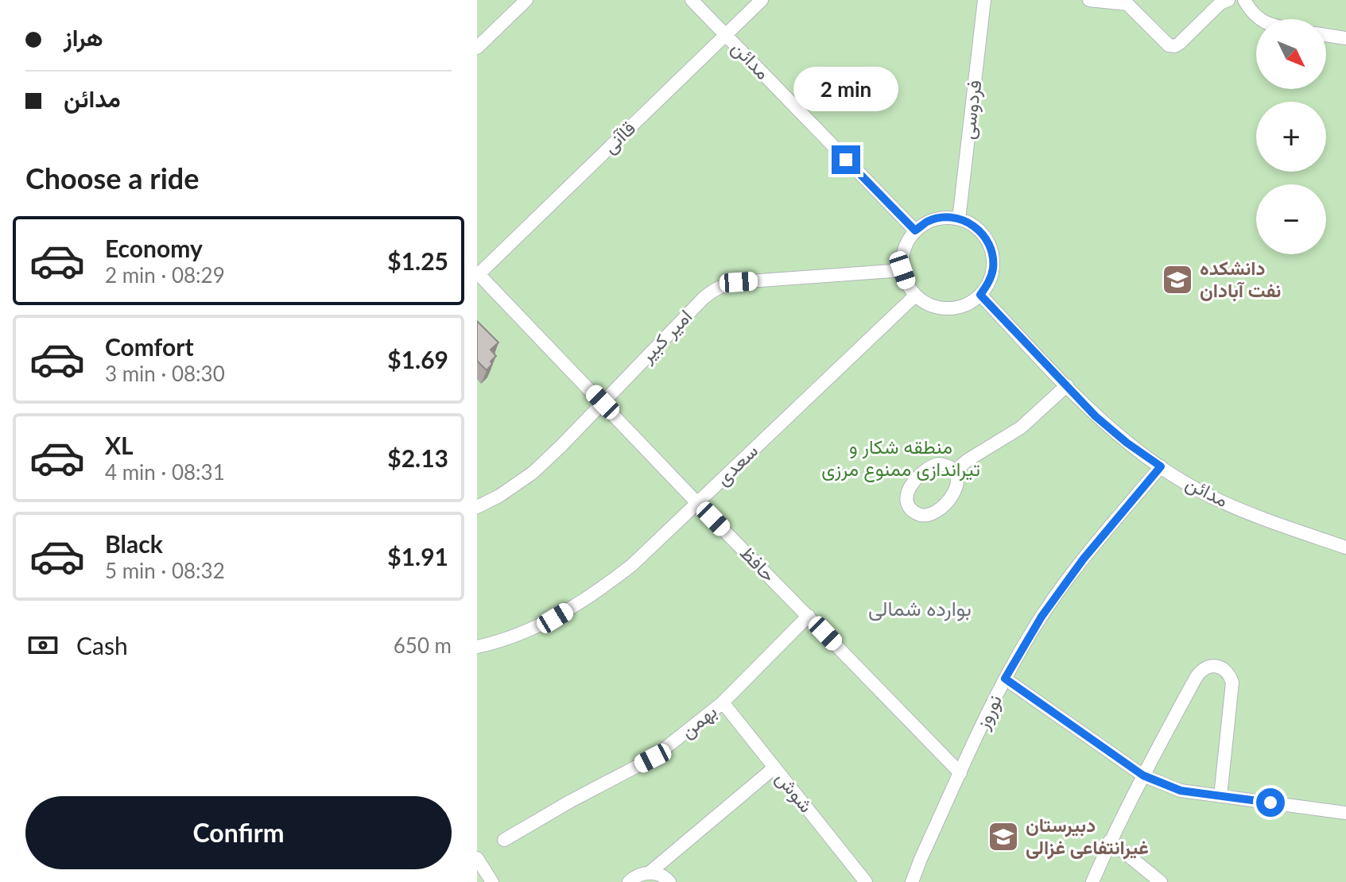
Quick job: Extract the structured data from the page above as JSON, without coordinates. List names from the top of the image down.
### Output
{
  "streets": {
    "street": [
      "مدائن",
      "فردوسی",
      "قاآنی",
      "امیر کبیر",
      "سعدی",
      "حافظ",
      "نوروز",
      "بهمن",
      "شوش"
    ]
  },
  "crossings": [
    ["مدائن", "فردوسی"],
    ["مدائن", "قاآنی"],
    ["مدائن", "امیر کبیر"],
    ["مدائن", "سعدی"],
    ["مدائن", "نوروز"],
    ["فردوسی", "امیر کبیر"],
    ["فردوسی", "سعدی"],
    ["قاآنی", "حافظ"],
    ["امیر کبیر", "سعدی"],
    ["امیر کبیر", "حافظ"],
    ["سعدی", "حافظ"],
    ["حافظ", "نوروز"],
    ["حافظ", "بهمن"],
    ["بهمن", "شوش"]
  ],
  "districts": ["بوارده شمالی"],
  "parks": ["منطقه شکار و تیراندازی ممنوع مرزی"],
  "places": {
    "school or university": ["دانشکده نفت آبادان", "دبیرستان غیرانتفاعی غزالی"]
  },
  "north": "bottom right",
  "page": {
    "banner": ["هراز", "مدائن"],
    "map_buttons": ["+", "−"],
    "bubble": "2 min",
    "heading": "Choose a ride",
    "list": [
      {
        "name": "Economy",
        "note": "2 min · 08:29",
        "value": "$1.25"
      },
      {
        "name": "Comfort",
        "note": "3 min · 08:30",
        "value": "$1.69"
      },
      {
        "name": "XL",
        "note": "4 min · 08:31",
        "value": "$2.13"
      },
      {
        "name": "Black",
        "note": "5 min · 08:32",
        "value": "$1.91"
      }
    ],
    "pay": ["Cash", "650 m"],
    "buttons": "Confirm"
  }
}
